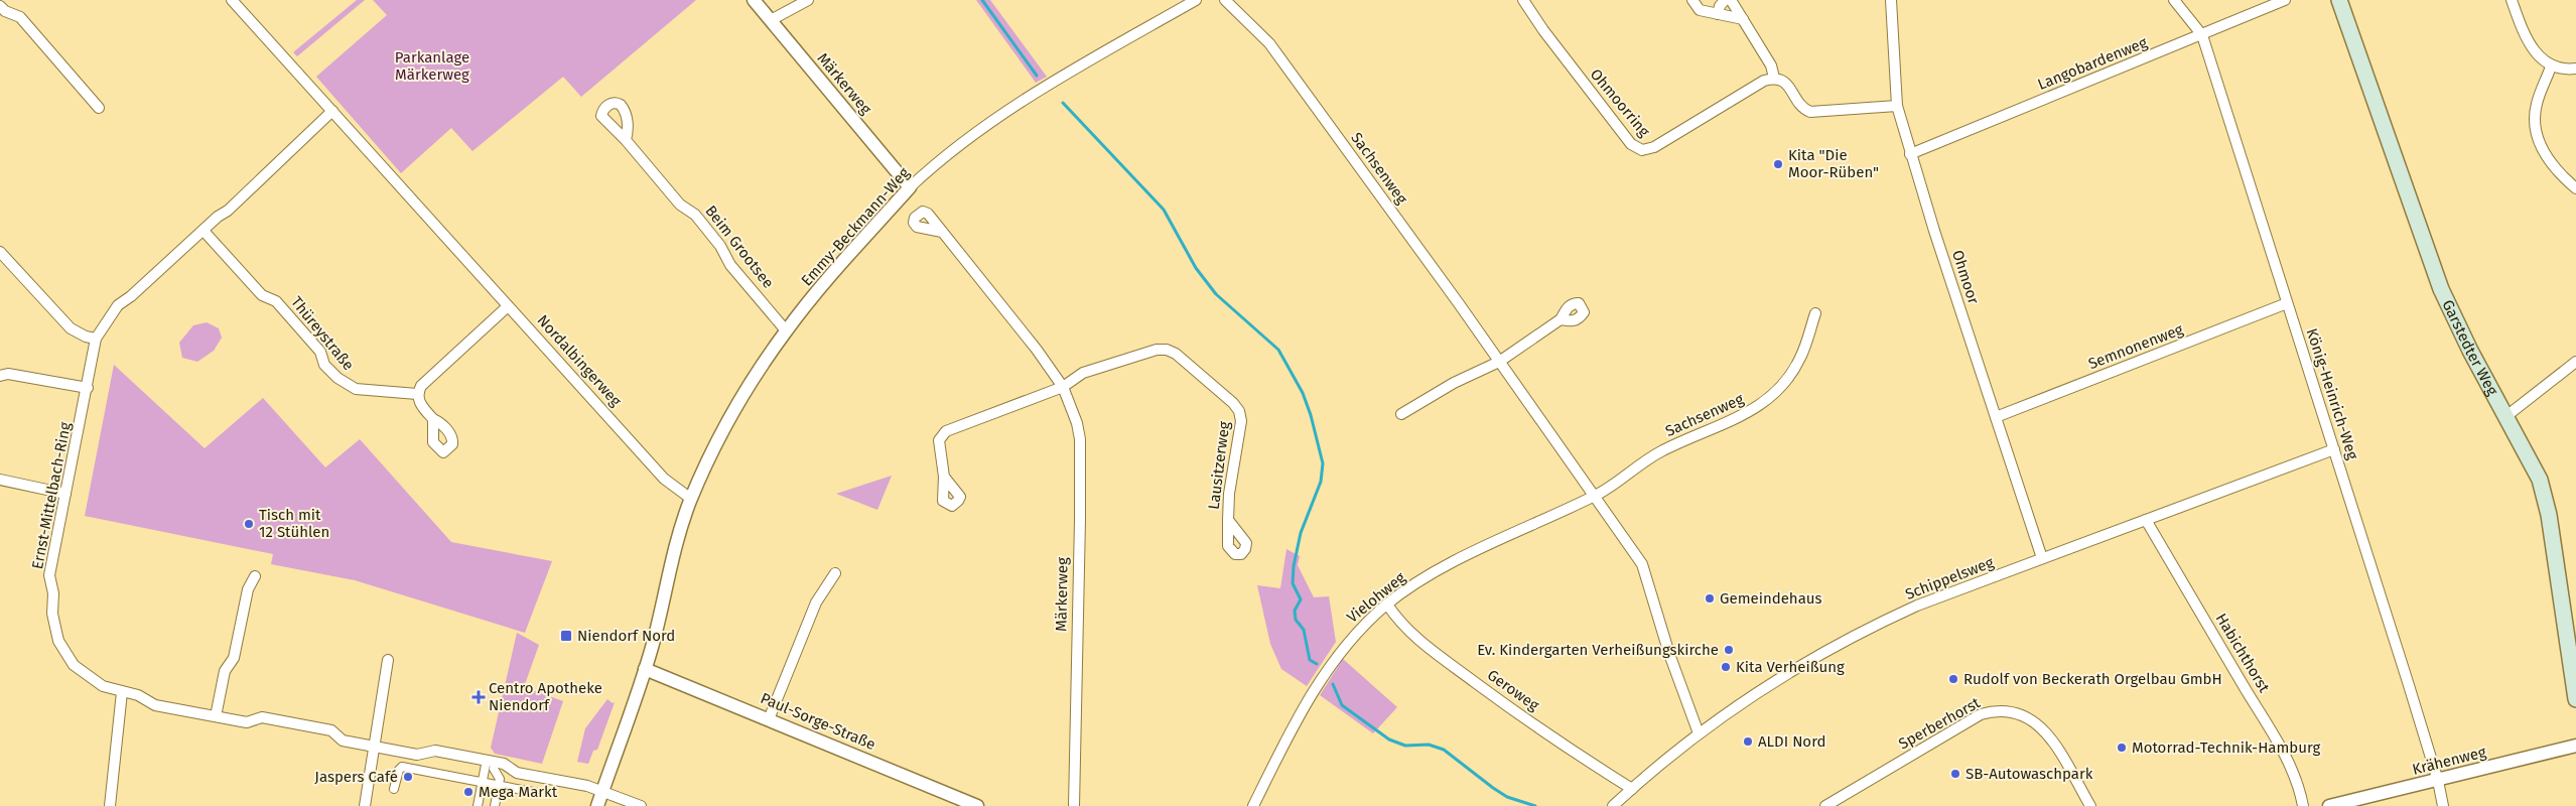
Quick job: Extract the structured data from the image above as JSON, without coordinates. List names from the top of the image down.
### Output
{
  "streets": {
    "main road": ["Garstedter Weg"],
    "street": [
      "Langobardenweg",
      "Märkerweg",
      "Ohmoorring",
      "Sachsenweg",
      "Emmy-Beckmann-Weg",
      "Beim Grootsee",
      "Ohmoor",
      "Thüreystraße",
      "Semnonenweg",
      "Nordalbingerweg",
      "König-Heinrich-Weg",
      "Lausitzerweg",
      "Ernst-Mittelbach-Ring",
      "Schippelsweg",
      "Vielohweg",
      "Habichthorst",
      "Geroweg",
      "Paul-Sorge-Straße",
      "Sperberhorst",
      "Krähenweg"
    ]
  },
  "crossings": [
    ["Langobardenweg", "Ohmoor"],
    ["Langobardenweg", "König-Heinrich-Weg"],
    ["Märkerweg", "Emmy-Beckmann-Weg"],
    ["Märkerweg", "Lausitzerweg"],
    ["Sachsenweg", "Schippelsweg"],
    ["Sachsenweg", "Vielohweg"],
    ["Emmy-Beckmann-Weg", "Beim Grootsee"],
    ["Emmy-Beckmann-Weg", "Nordalbingerweg"],
    ["Ohmoor", "Semnonenweg"],
    ["Ohmoor", "Schippelsweg"],
    ["Thüreystraße", "Ernst-Mittelbach-Ring"],
    ["Semnonenweg", "König-Heinrich-Weg"],
    ["Nordalbingerweg", "Ernst-Mittelbach-Ring"],
    ["König-Heinrich-Weg", "Schippelsweg"],
    ["König-Heinrich-Weg", "Krähenweg"],
    ["Schippelsweg", "Habichthorst"],
    ["Schippelsweg", "Geroweg"],
    ["Vielohweg", "Geroweg"]
  ],
  "parks": ["Parkanlage Märkerweg"],
  "places": {
    "other": [
      "Kita \"Die Moor-Rüben\"",
      "Tisch mit 12 Stühlen",
      "Gemeindehaus",
      "Ev. Kindergarten Verheißungskirche",
      "Kita Verheißung",
      "Rudolf von Beckerath Orgelbau GmbH",
      "ALDI Nord",
      "Motorrad-Technik-Hamburg",
      "SB-Autowaschpark",
      "Jaspers Café",
      "Mega Markt"
    ],
    "transit": ["Niendorf Nord"],
    "health": ["Centro Apotheke Niendorf"]
  }
}
